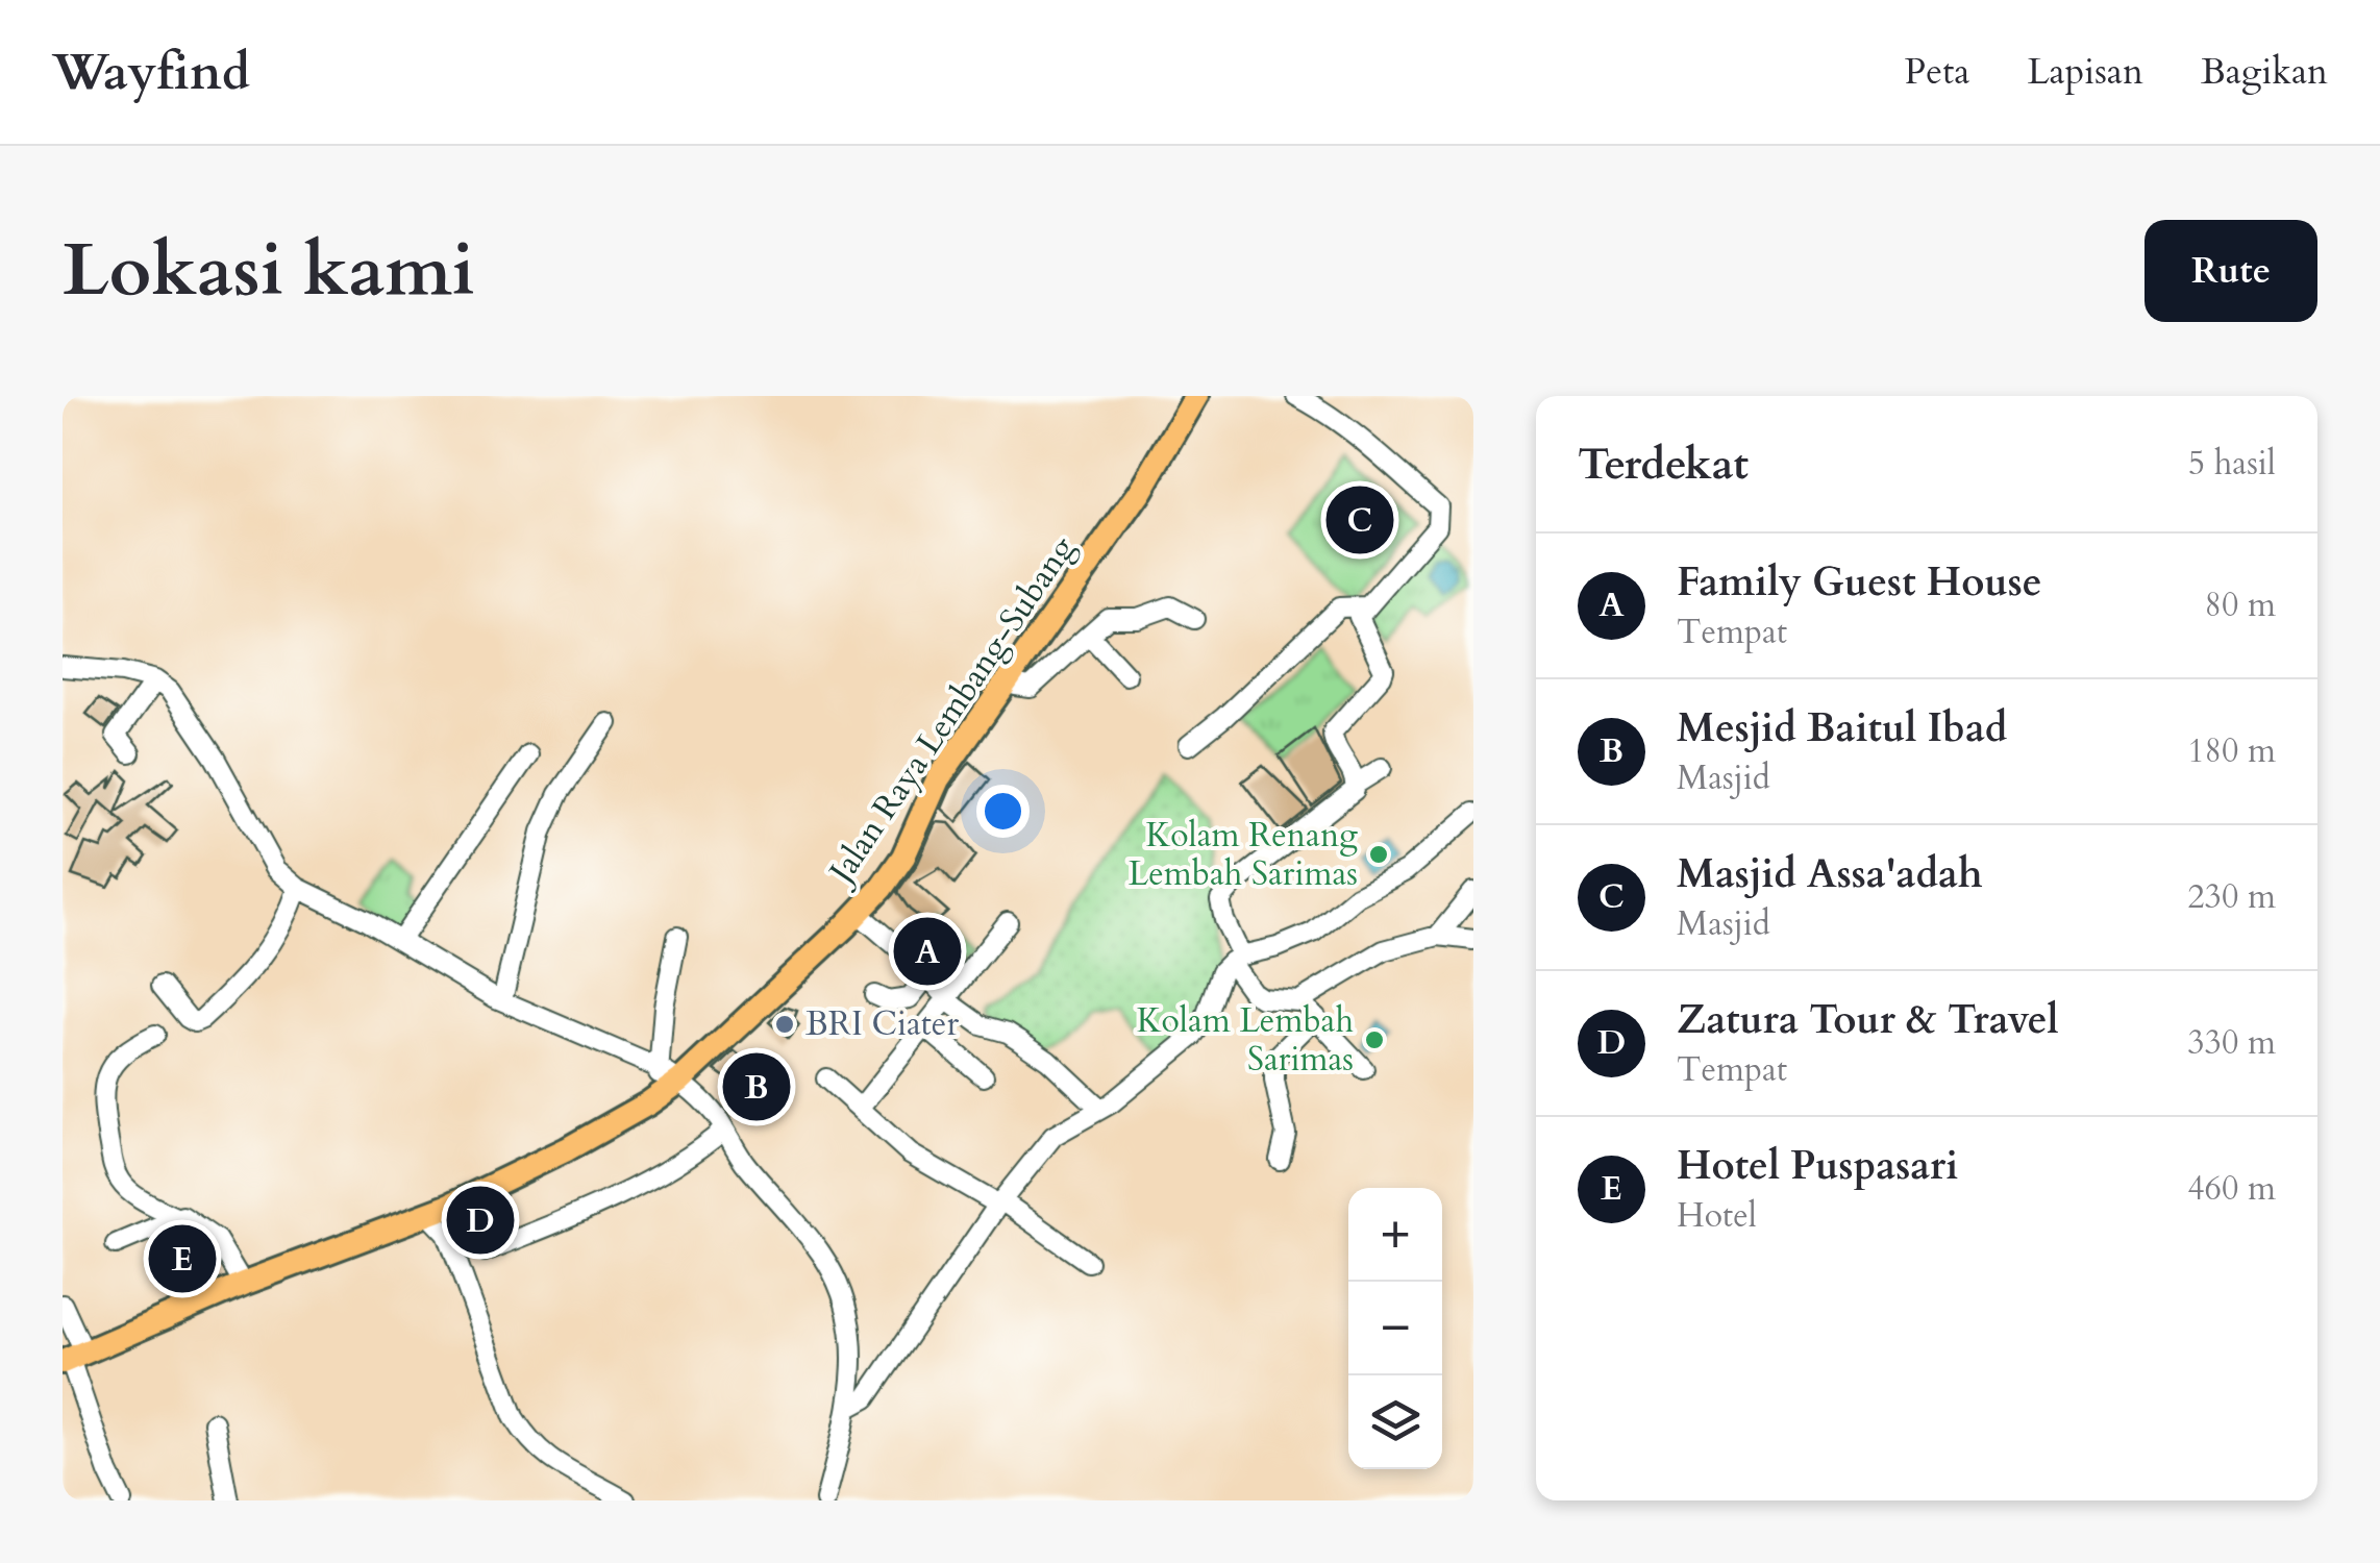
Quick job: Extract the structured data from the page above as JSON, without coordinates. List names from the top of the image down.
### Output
{
  "streets": {
    "main road": ["Jalan Raya Lembang-Subang"]
  },
  "places": ["Kolam Renang Lembah Sarimas", "BRI Ciater", "Kolam Lembah Sarimas"],
  "page": {
    "header": "Wayfind",
    "nav": ["Peta", "Lapisan", "Bagikan"],
    "buttons": "Rute",
    "title": "Lokasi kami",
    "heading": ["Terdekat", "5 hasil"],
    "pins": [
      "C",
      "A",
      "B",
      "D",
      "E"
    ],
    "list": [
      {
        "mark": "A",
        "name": "Family Guest House",
        "note": "Tempat",
        "value": "80 m"
      },
      {
        "mark": "B",
        "name": "Mesjid Baitul Ibad",
        "note": "Masjid",
        "value": "180 m"
      },
      {
        "mark": "C",
        "name": "Masjid Assa'adah",
        "note": "Masjid",
        "value": "230 m"
      },
      {
        "mark": "D",
        "name": "Zatura Tour & Travel",
        "note": "Tempat",
        "value": "330 m"
      },
      {
        "mark": "E",
        "name": "Hotel Puspasari",
        "note": "Hotel",
        "value": "460 m"
      }
    ],
    "map_buttons": ["+", "−"]
  }
}
